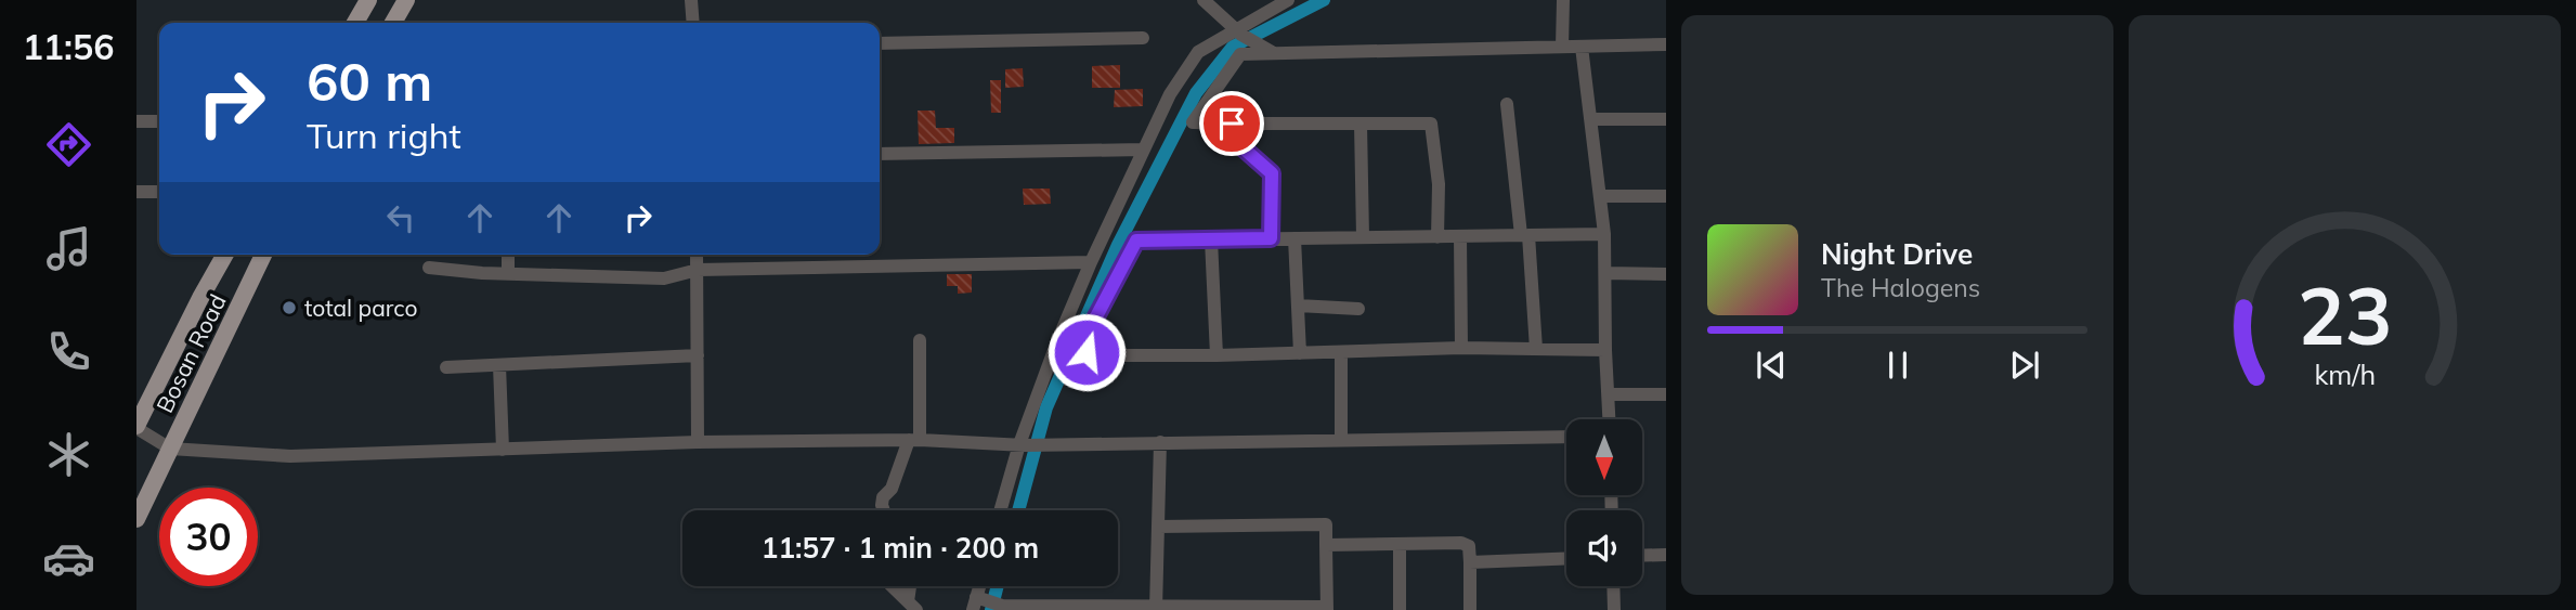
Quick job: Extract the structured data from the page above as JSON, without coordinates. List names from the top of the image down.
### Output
{
  "streets": {
    "main road": ["Bosan Road"]
  },
  "places": ["total parco"],
  "north": "bottom",
  "page": {
    "tabs": "11:56",
    "turn": ["60 m", "Turn right"],
    "song": ["Night Drive", "The Halogens"],
    "limit": "30",
    "trip": "11:57 · 1 min · 200 m",
    "gauge": ["23", "km/h"]
  }
}
